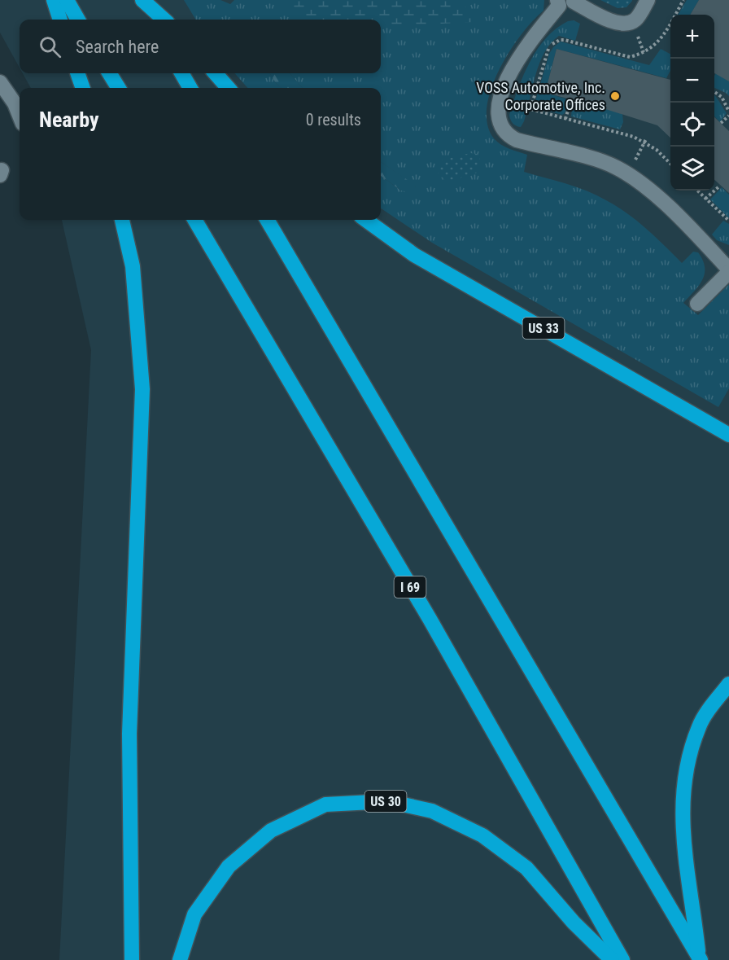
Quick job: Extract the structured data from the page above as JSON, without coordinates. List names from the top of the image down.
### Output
{
  "streets": {
    "highway": ["US 33", "I 69", "US 30"]
  },
  "places": ["VOSS Automotive, Inc. Corporate Offices"],
  "page": {
    "map_buttons": ["+", "−"],
    "search": "Search here",
    "heading": ["Nearby", "0 results"]
  }
}
